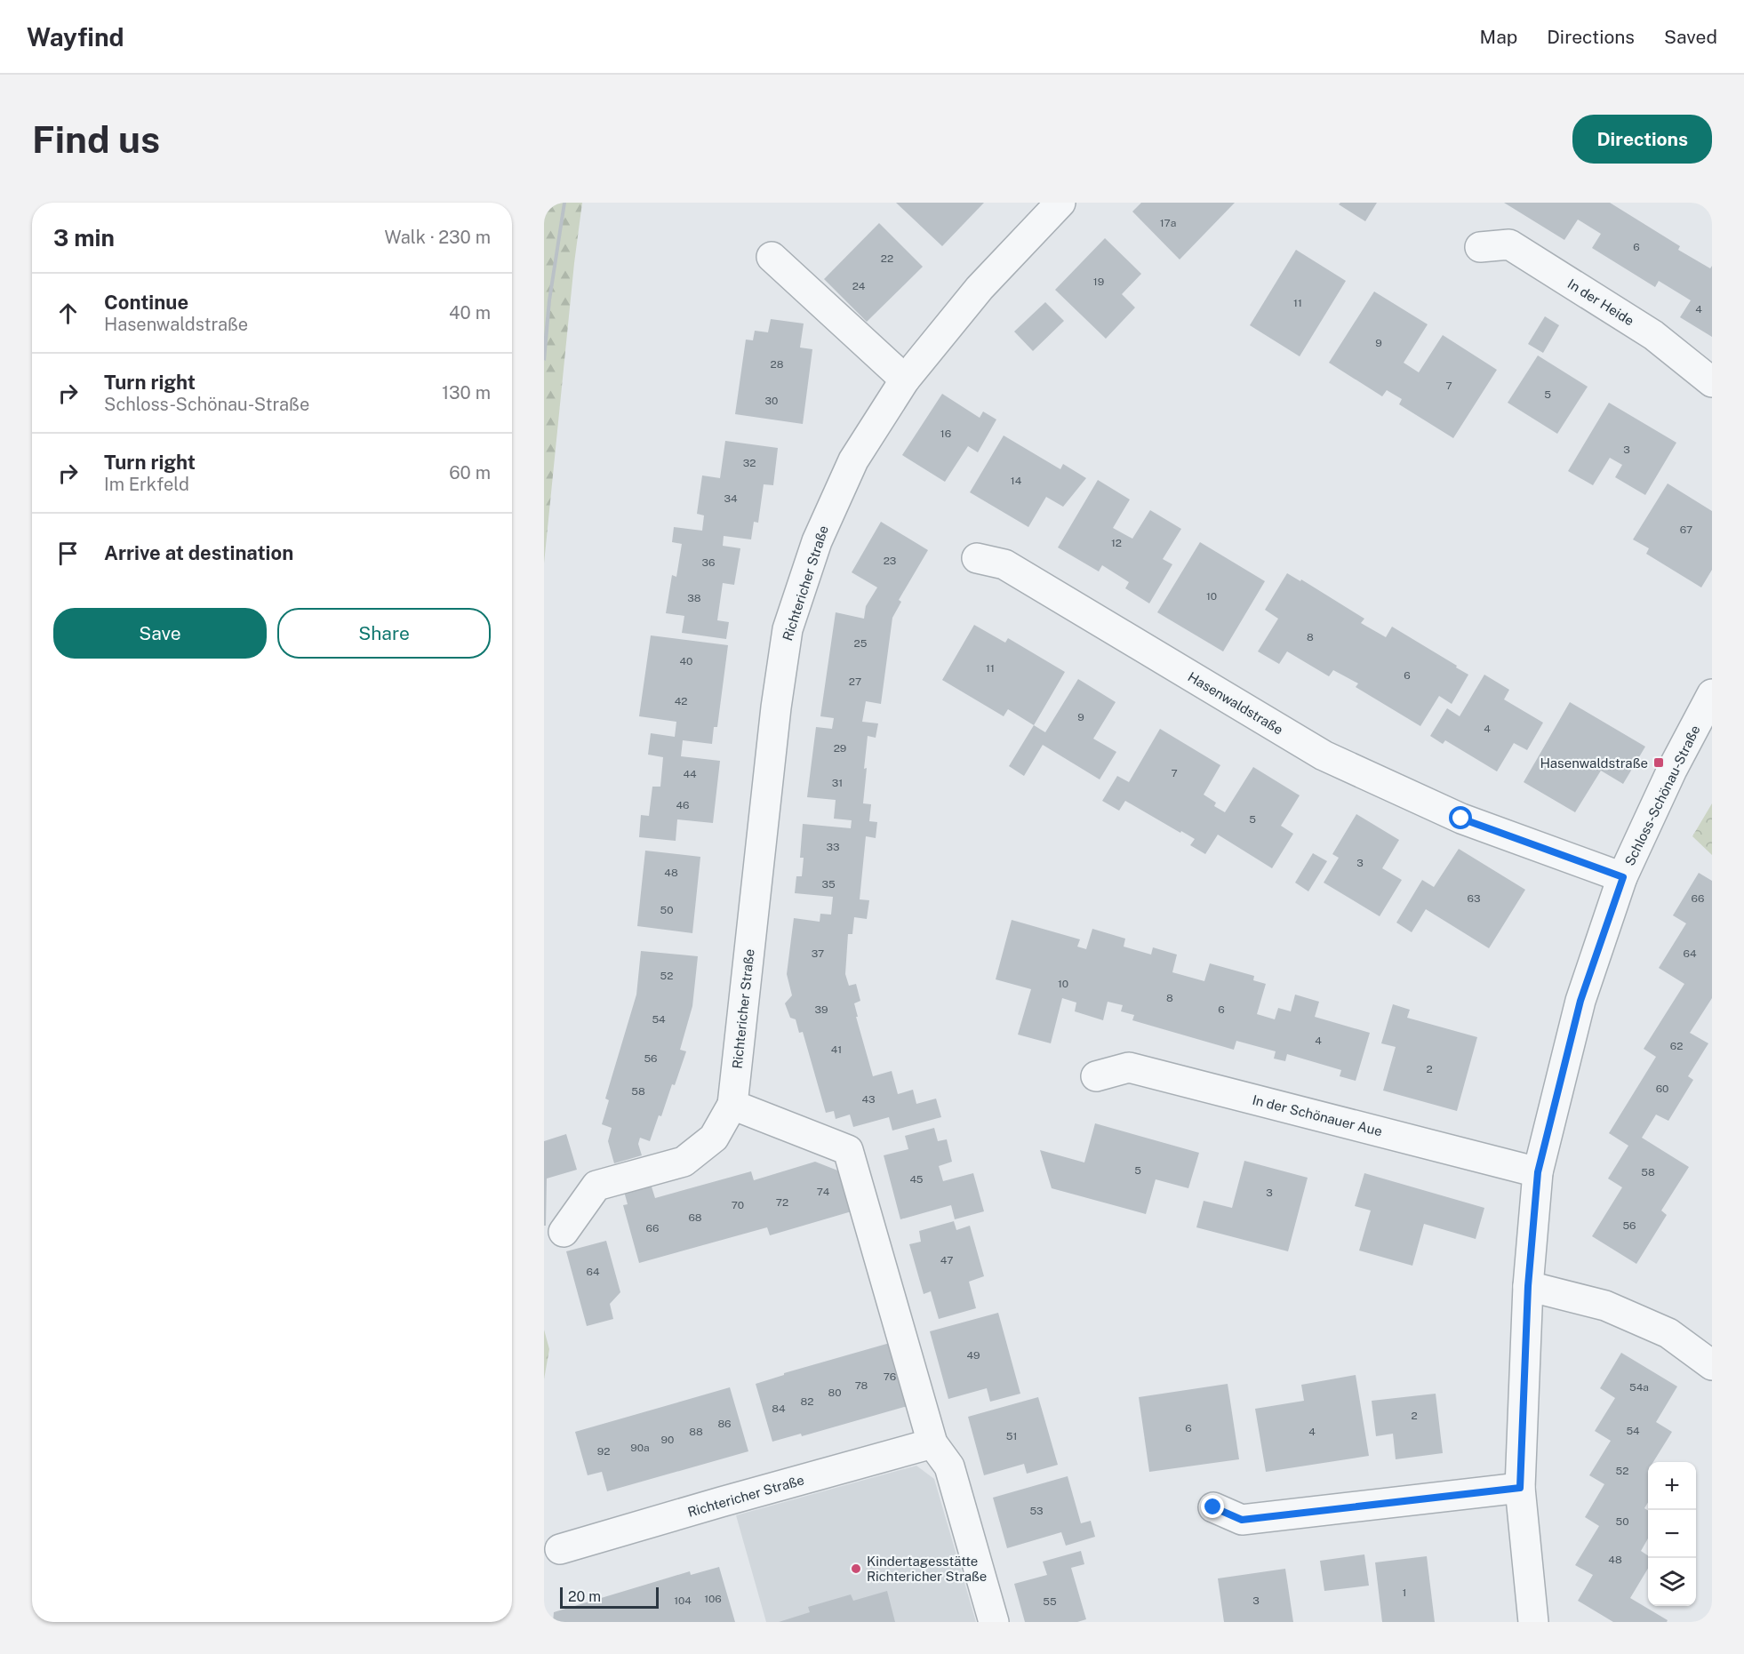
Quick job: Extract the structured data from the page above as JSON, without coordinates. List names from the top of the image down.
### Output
{
  "streets": {
    "street": [
      "In der Heide",
      "Richtericher Straße",
      "Hasenwaldstraße",
      "Schloss-Schönau-Straße",
      "In der Schönauer Aue"
    ]
  },
  "crossings": [
    ["Hasenwaldstraße", "Schloss-Schönau-Straße"],
    ["Schloss-Schönau-Straße", "In der Schönauer Aue"]
  ],
  "places": {
    "transit": ["Hasenwaldstraße"],
    "other": ["Kindertagesstätte Richtericher Straße"]
  },
  "house_numbers": [
    "17a",
    "6",
    "22",
    "19",
    "24",
    "11",
    "4",
    "9",
    "28",
    "7",
    "5",
    "30",
    "16",
    "3",
    "32",
    "14",
    "34",
    "67",
    "12",
    "23",
    "36",
    "10",
    "38",
    "8",
    "25",
    "40",
    "11",
    "6",
    "27",
    "42",
    "9",
    "4",
    "29",
    "7",
    "44",
    "31",
    "46",
    "5",
    "33",
    "3",
    "48",
    "35",
    "63",
    "66",
    "50",
    "37",
    "64",
    "52",
    "10",
    "8",
    "39",
    "6",
    "54",
    "4",
    "62",
    "41",
    "56",
    "2",
    "60",
    "58",
    "43",
    "5",
    "58",
    "45",
    "74",
    "3",
    "72",
    "70",
    "68",
    "56",
    "66",
    "47",
    "64",
    "49",
    "76",
    "78",
    "54a",
    "80",
    "82",
    "84",
    "2",
    "86",
    "6",
    "54",
    "88",
    "4",
    "51",
    "90",
    "90a",
    "92",
    "52",
    "53",
    "50",
    "48",
    "1",
    "106",
    "104",
    "3",
    "55"
  ],
  "scale_bar": "20 m",
  "page": {
    "header": "Wayfind",
    "nav": ["Map", "Directions", "Saved"],
    "buttons": [
      "Directions",
      ["Save", "Share"]
    ],
    "title": "Find us",
    "heading": ["3 min", "Walk · 230 m"],
    "list": [
      ["Continue", "Hasenwaldstraße", "40 m"],
      ["Turn right", "Schloss-Schönau-Straße", "130 m"],
      ["Turn right", "Im Erkfeld", "60 m"],
      "Arrive at destination"
    ],
    "map_buttons": ["+", "−"],
    "scale": "20 m"
  }
}
